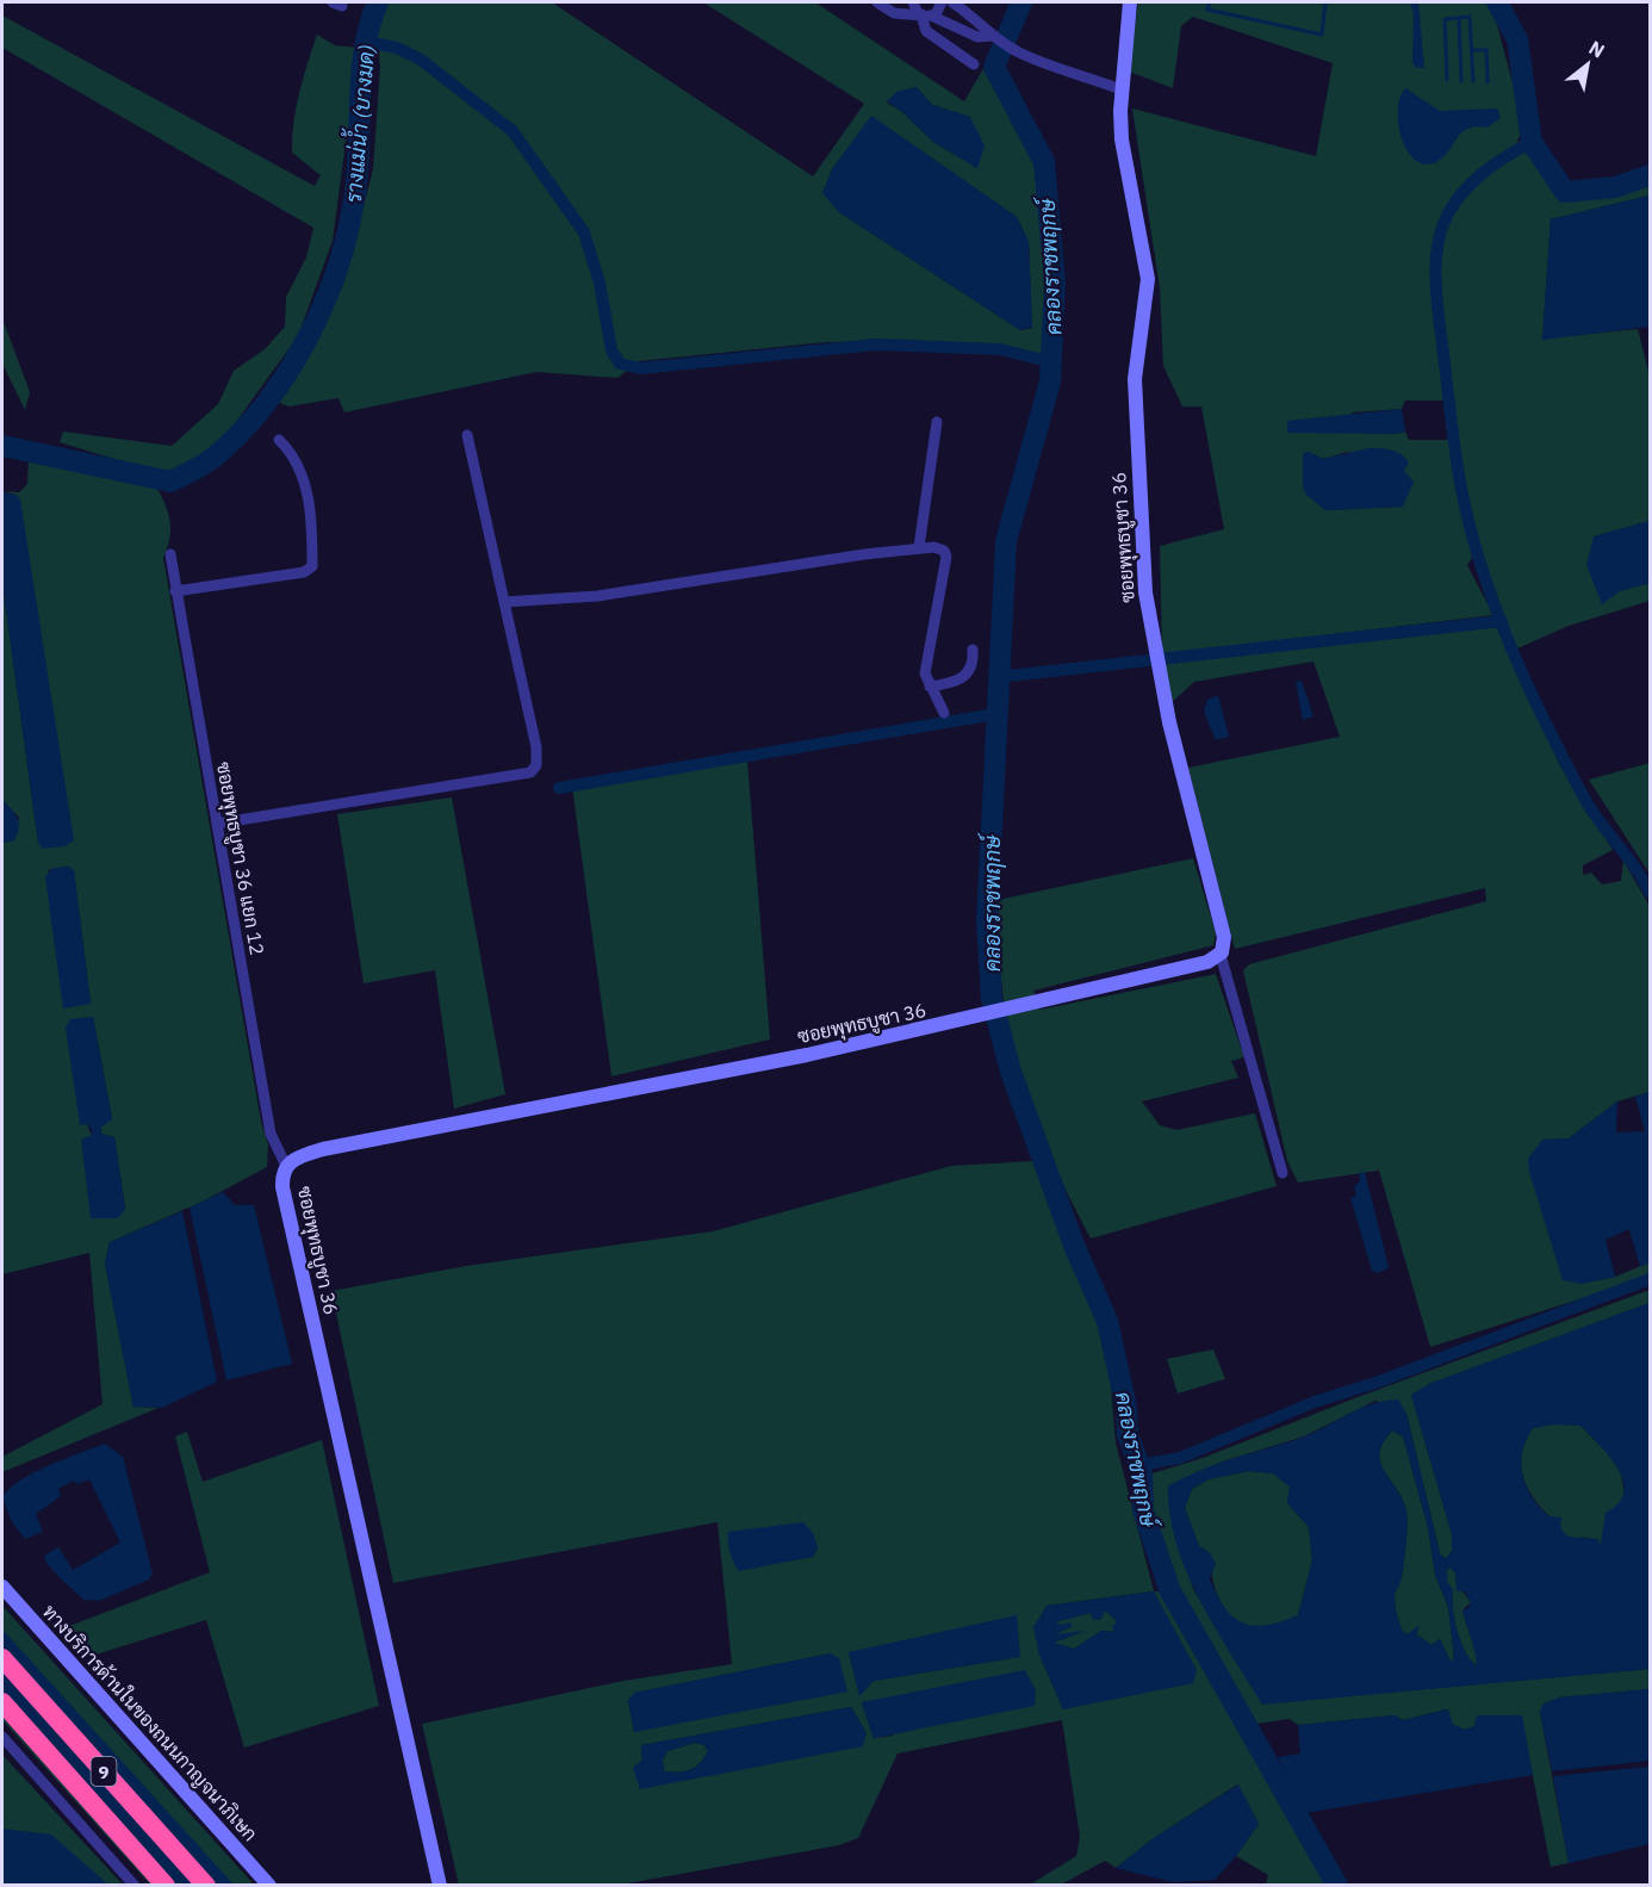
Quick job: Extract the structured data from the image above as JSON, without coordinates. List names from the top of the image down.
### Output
{
  "streets": {
    "highway": ["9"],
    "street": ["ซอยพุทธบูชา 36", "ซอยพุทธบูชา 36 แยก 12", "ทางบริการด้านในของถนนกาญจนาภิเษก"]
  },
  "crossings": [
    ["ซอยพุทธบูชา 36", "ซอยพุทธบูชา 36 แยก 12"]
  ],
  "water": ["รางแม่น้ำ (บางมด)", "คลองราชพฤกษ์"],
  "north": "top right"
}
